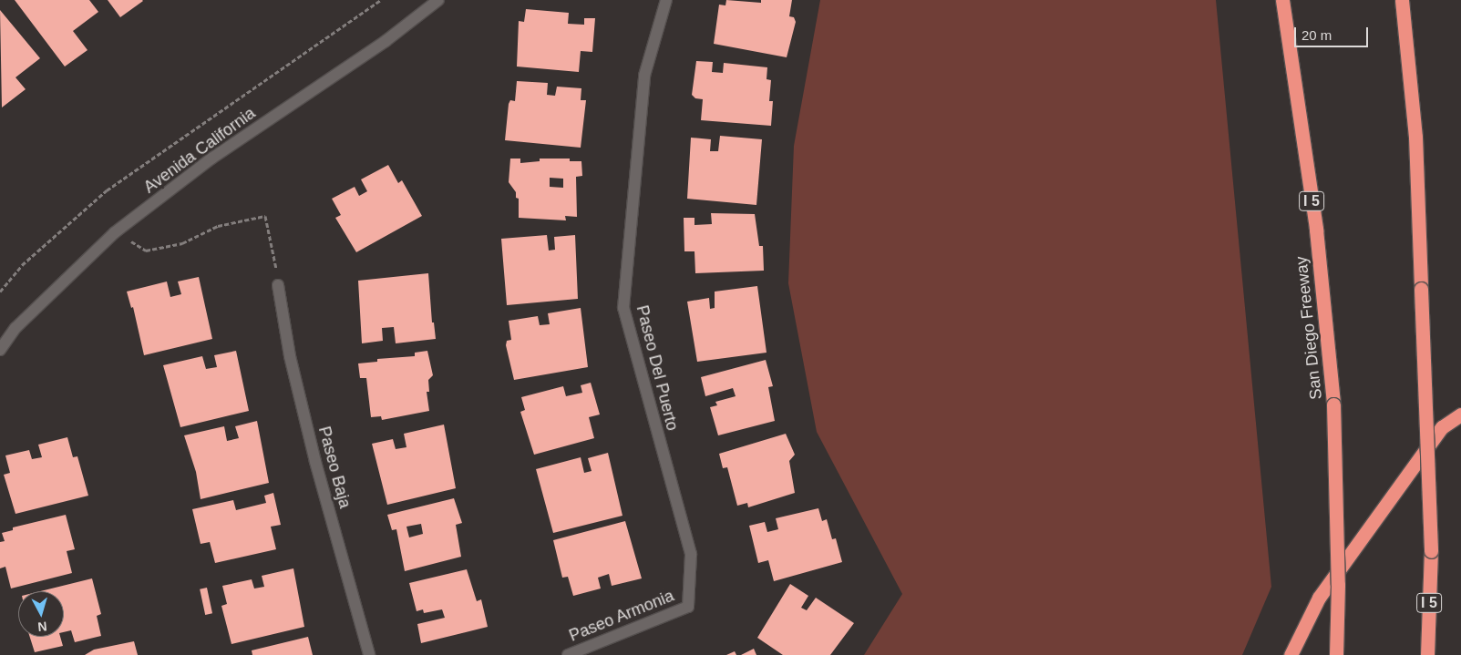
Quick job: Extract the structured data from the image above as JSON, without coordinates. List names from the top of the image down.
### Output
{
  "streets": {
    "highway": ["I 5", "San Diego Freeway"],
    "street": [
      "Avenida California",
      "Paseo Del Puerto",
      "Paseo Baja",
      "Paseo Armonia"
    ]
  },
  "crossings": [
    ["Paseo Del Puerto", "Paseo Armonia"]
  ],
  "scale_bar": "20 m",
  "north": "bottom"
}
